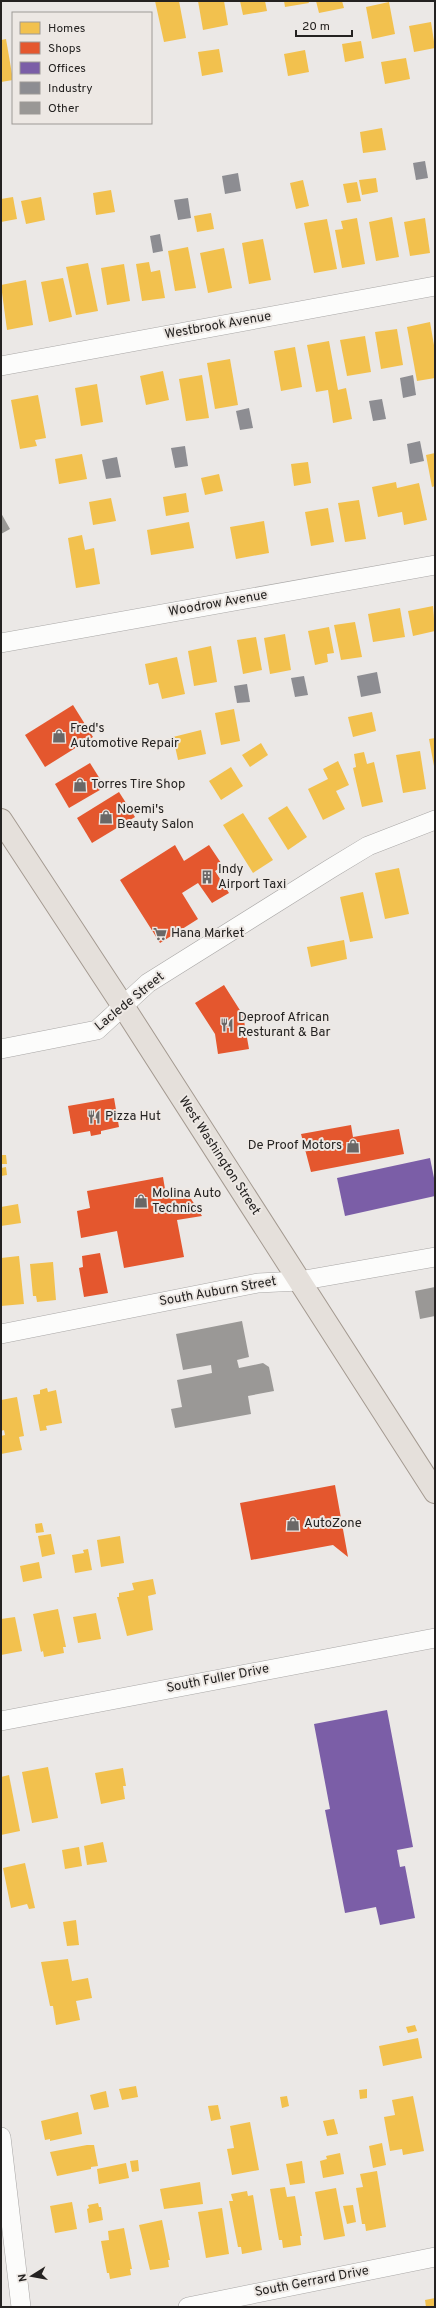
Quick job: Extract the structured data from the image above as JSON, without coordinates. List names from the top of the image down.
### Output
{
  "streets": {
    "main road": ["West Washington Street"],
    "street": [
      "Westbrook Avenue",
      "Woodrow Avenue",
      "Laclede Street",
      "South Auburn Street",
      "South Fuller Drive",
      "South Gerrard Drive"
    ]
  },
  "crossings": [
    ["Laclede Street", "West Washington Street"],
    ["West Washington Street", "South Auburn Street"]
  ],
  "places": {
    "shop": [
      "Fred's Automotive Repair",
      "Torres Tire Shop",
      "Noemi's Beauty Salon",
      "De Proof Motors",
      "Molina Auto Technics",
      "AutoZone"
    ],
    "building": ["Indy Airport Taxi"],
    "supermarket": ["Hana Market"],
    "restaurant": ["Deproof African Resturant & Bar", "Pizza Hut"]
  },
  "legend": [
    "Homes",
    "Shops",
    "Offices",
    "Industry",
    "Other"
  ],
  "scale_bar": "20 m",
  "north": "left"
}
